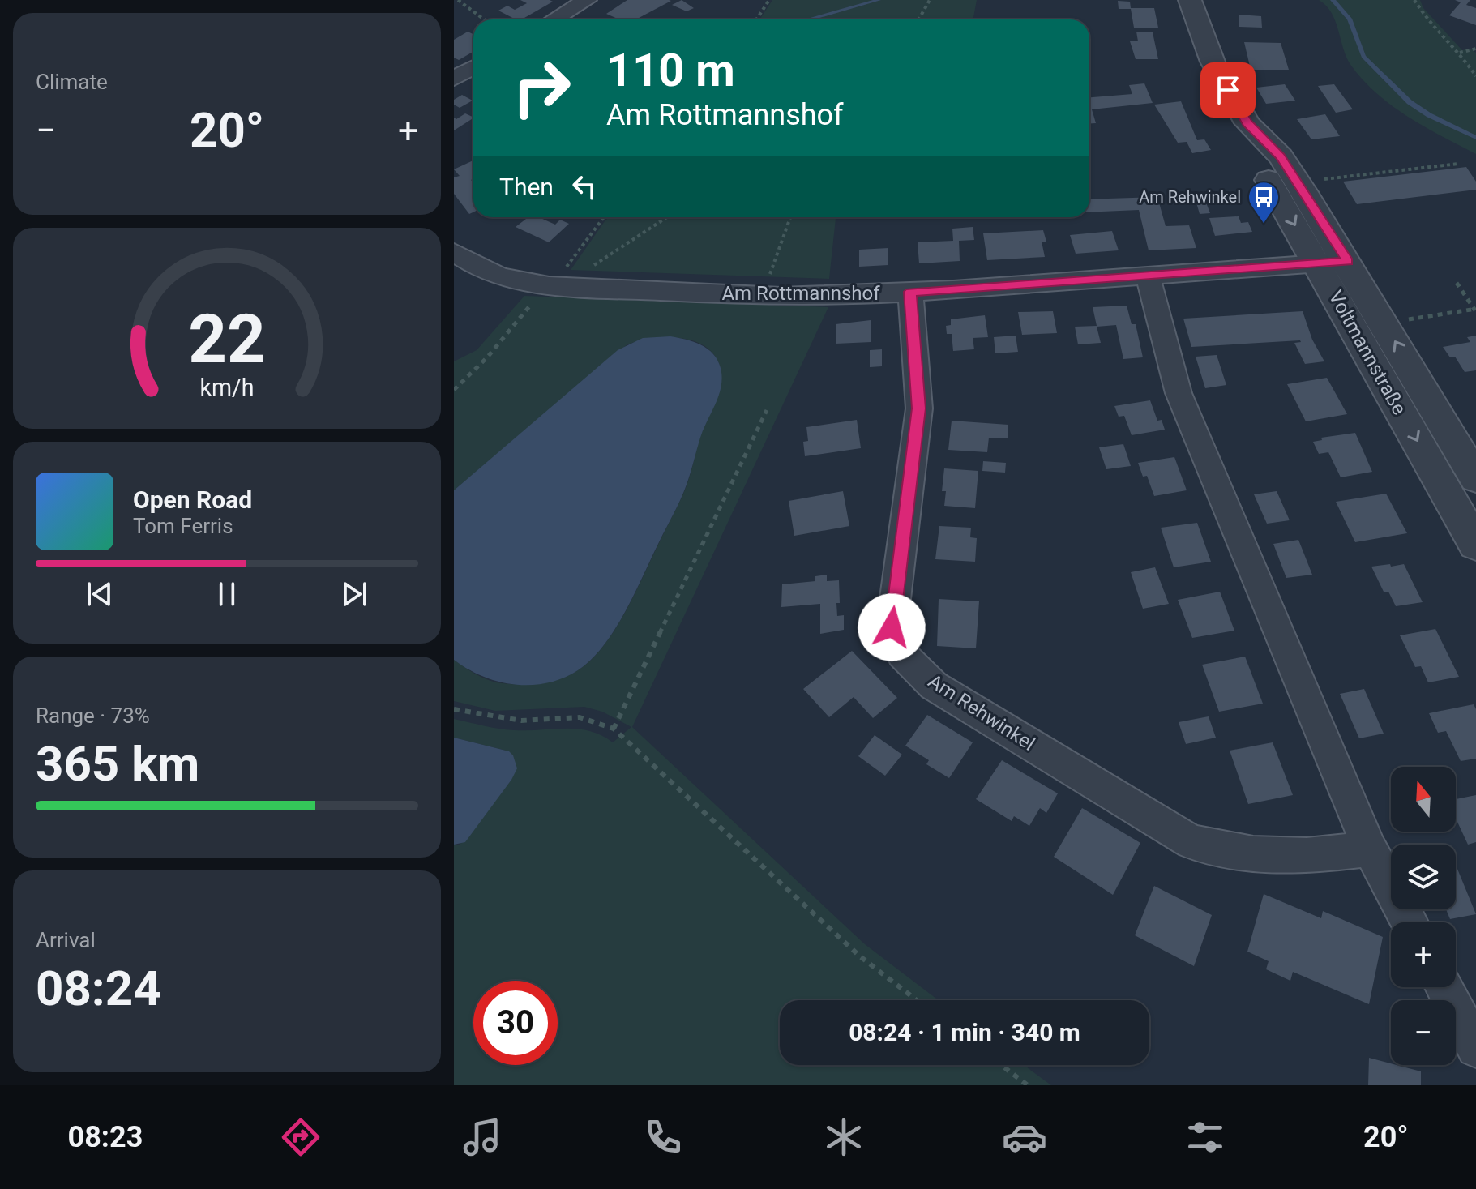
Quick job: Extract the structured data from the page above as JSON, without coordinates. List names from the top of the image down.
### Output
{
  "streets": {
    "street": ["Am Rottmannshof", "Voltmannstraße", "Am Rehwinkel"]
  },
  "crossings": [
    ["Am Rottmannshof", "Voltmannstraße"],
    ["Am Rottmannshof", "Am Rehwinkel"]
  ],
  "places": {
    "bus stop": ["Am Rehwinkel"]
  },
  "north": "top",
  "page": {
    "tile": [
      "Climate",
      ["Range · 73%", "365 km"],
      ["Arrival", "08:24"]
    ],
    "turn": ["110 m", "Am Rottmannshof"],
    "heat": ["−", "20°", "+"],
    "then": "Then",
    "song": ["Open Road", "Tom Ferris"],
    "map_buttons": ["+", "−"],
    "limit": "30",
    "trip": "08:24 · 1 min · 340 m",
    "tabs": ["08:23", "20°"],
    "gauge": ["22", "km/h"]
  }
}
